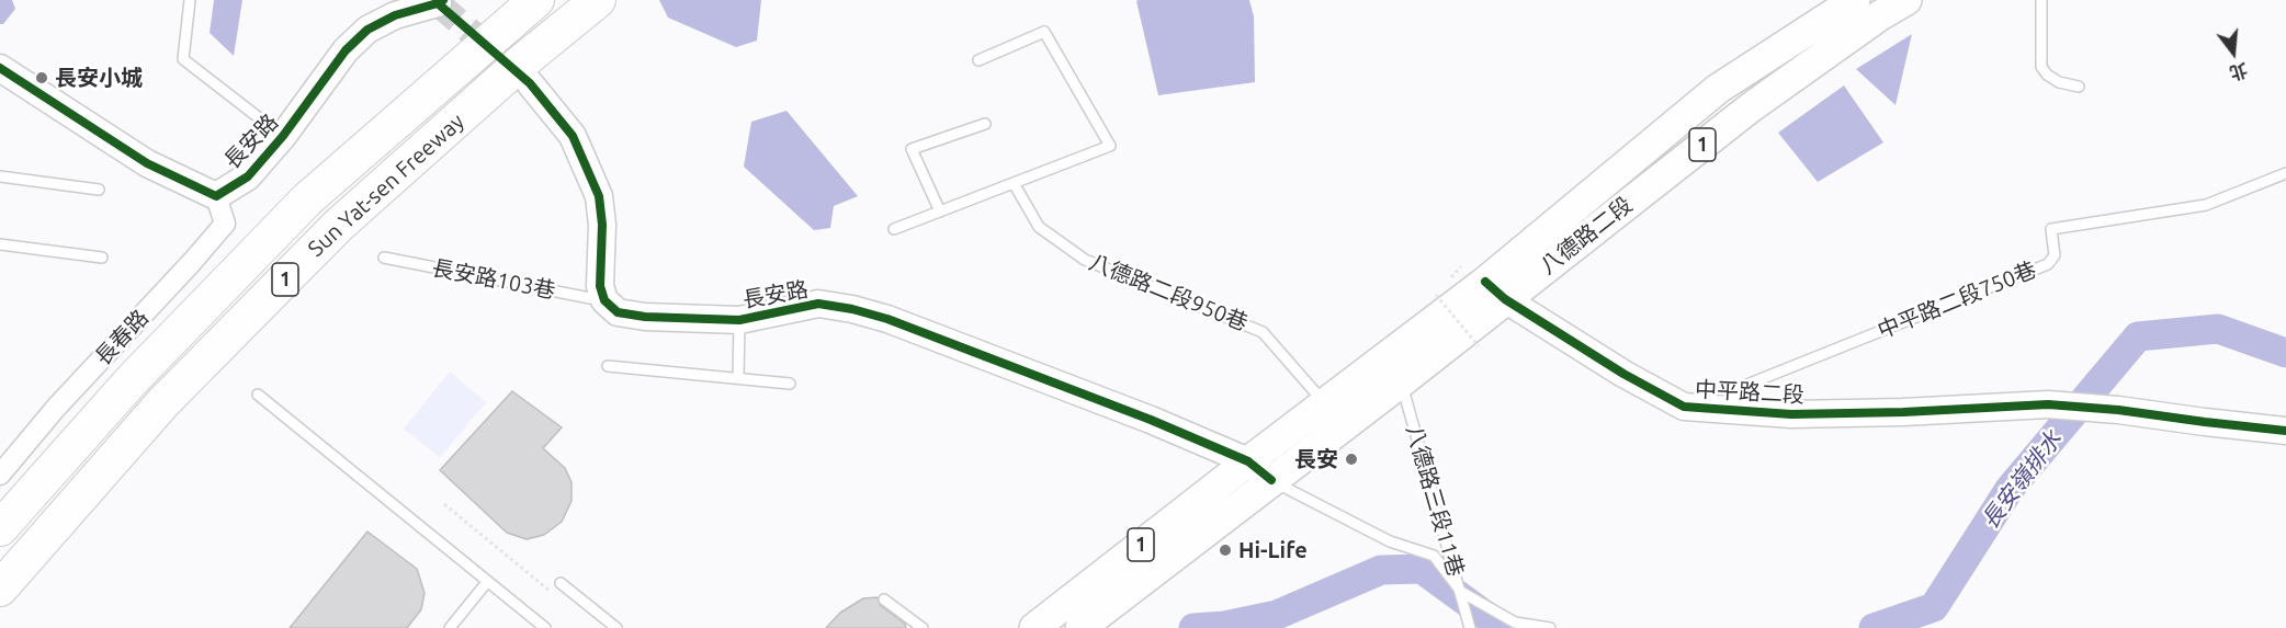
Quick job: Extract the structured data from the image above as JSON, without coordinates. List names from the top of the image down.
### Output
{
  "streets": {
    "highway": ["1", "Sun Yat-sen Freeway"],
    "main road": ["八德路二段"],
    "street": ["長安路", "長春路", "中平路二段"],
    "lane": [
      "長安路103巷",
      "八德路二段950巷",
      "中平路二段750巷",
      "八德路三段11巷"
    ]
  },
  "crossings": [
    ["長安路", "1"],
    ["長安路", "八德路二段"],
    ["長安路", "長安路103巷"],
    ["長安路", "長春路"],
    ["1", "八德路二段"],
    ["八德路二段", "八德路二段950巷"],
    ["八德路二段", "中平路二段"],
    ["八德路二段", "八德路三段11巷"],
    ["中平路二段750巷", "中平路二段"]
  ],
  "water": ["長安嶺排水"],
  "places": ["長安小城", "長安", "Hi-Life"],
  "north": "bottom"
}
